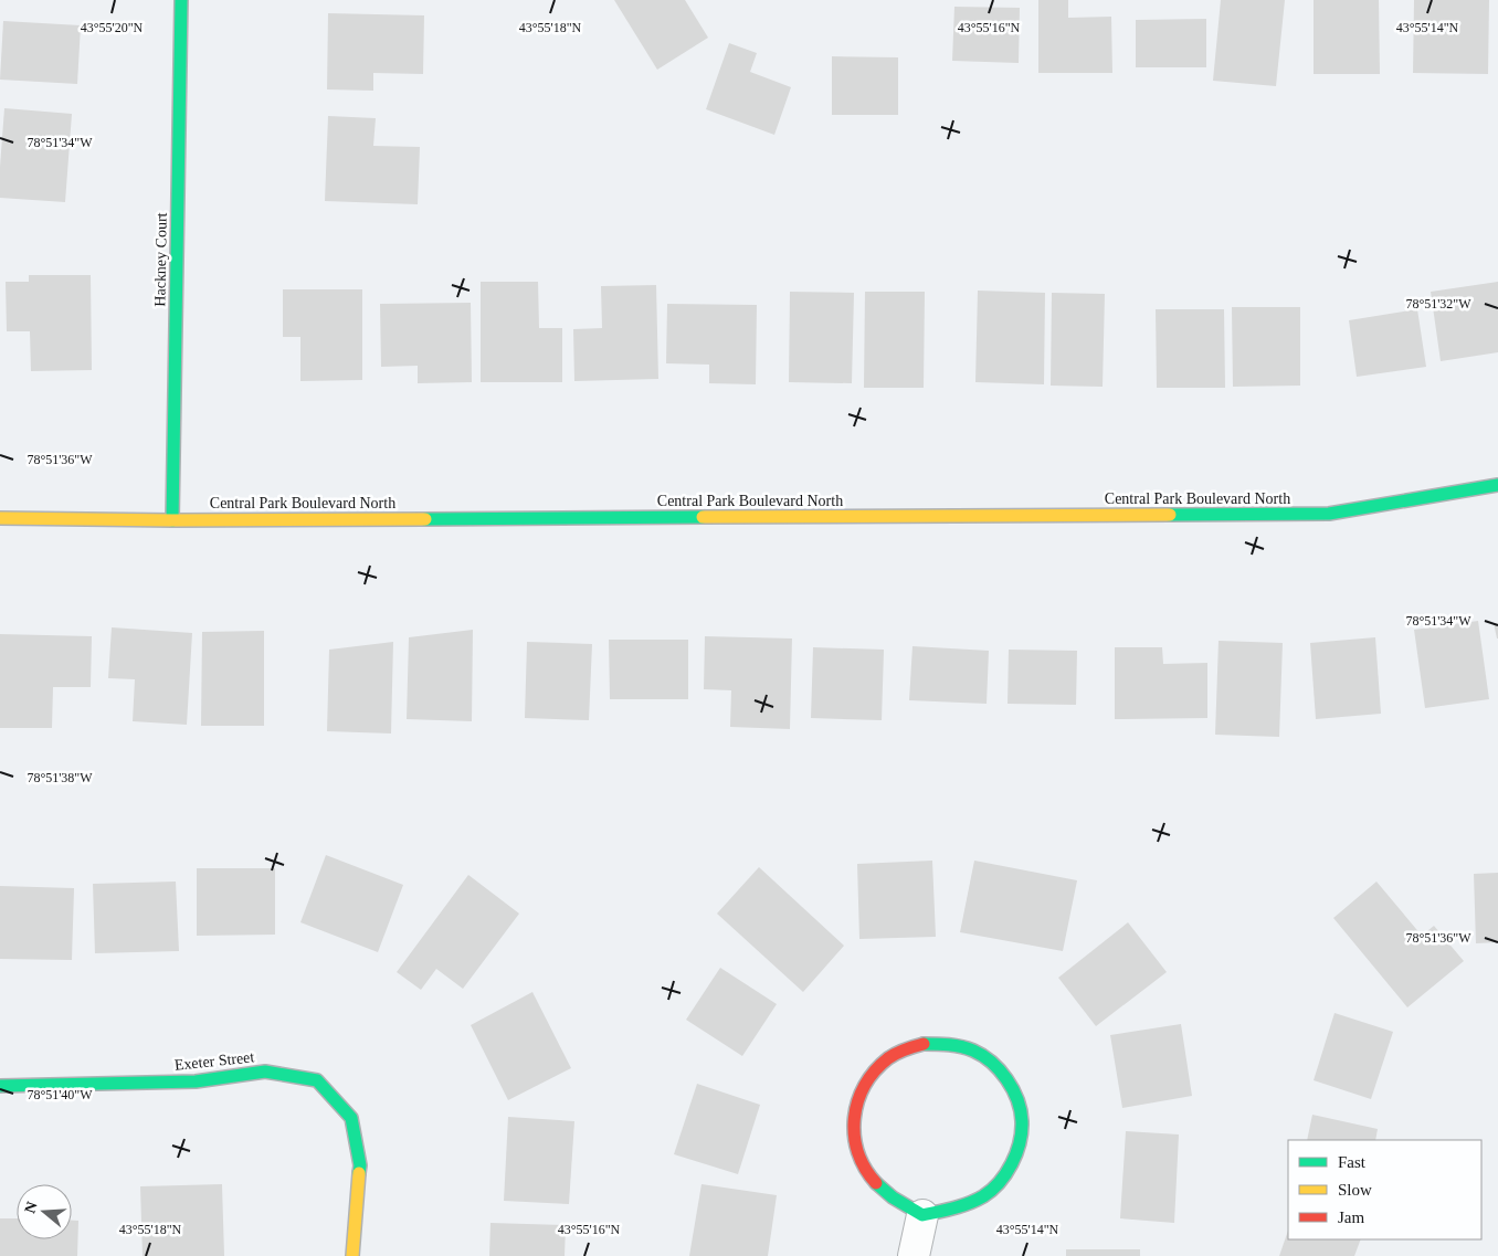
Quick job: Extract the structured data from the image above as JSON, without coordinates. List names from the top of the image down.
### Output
{
  "streets": {
    "street": ["Hackney Court", "Central Park Boulevard North", "Exeter Street"]
  },
  "crossings": [
    ["Hackney Court", "Central Park Boulevard North"]
  ],
  "legend": ["Fast", "Slow", "Jam"],
  "north": "left",
  "coordinates": [
    "43°55'20\"N",
    "43°55'18\"N",
    "43°55'16\"N",
    "43°55'14\"N",
    "78°51'34\"W",
    "78°51'32\"W",
    "78°51'36\"W",
    "78°51'38\"W",
    "78°51'40\"W"
  ]
}
